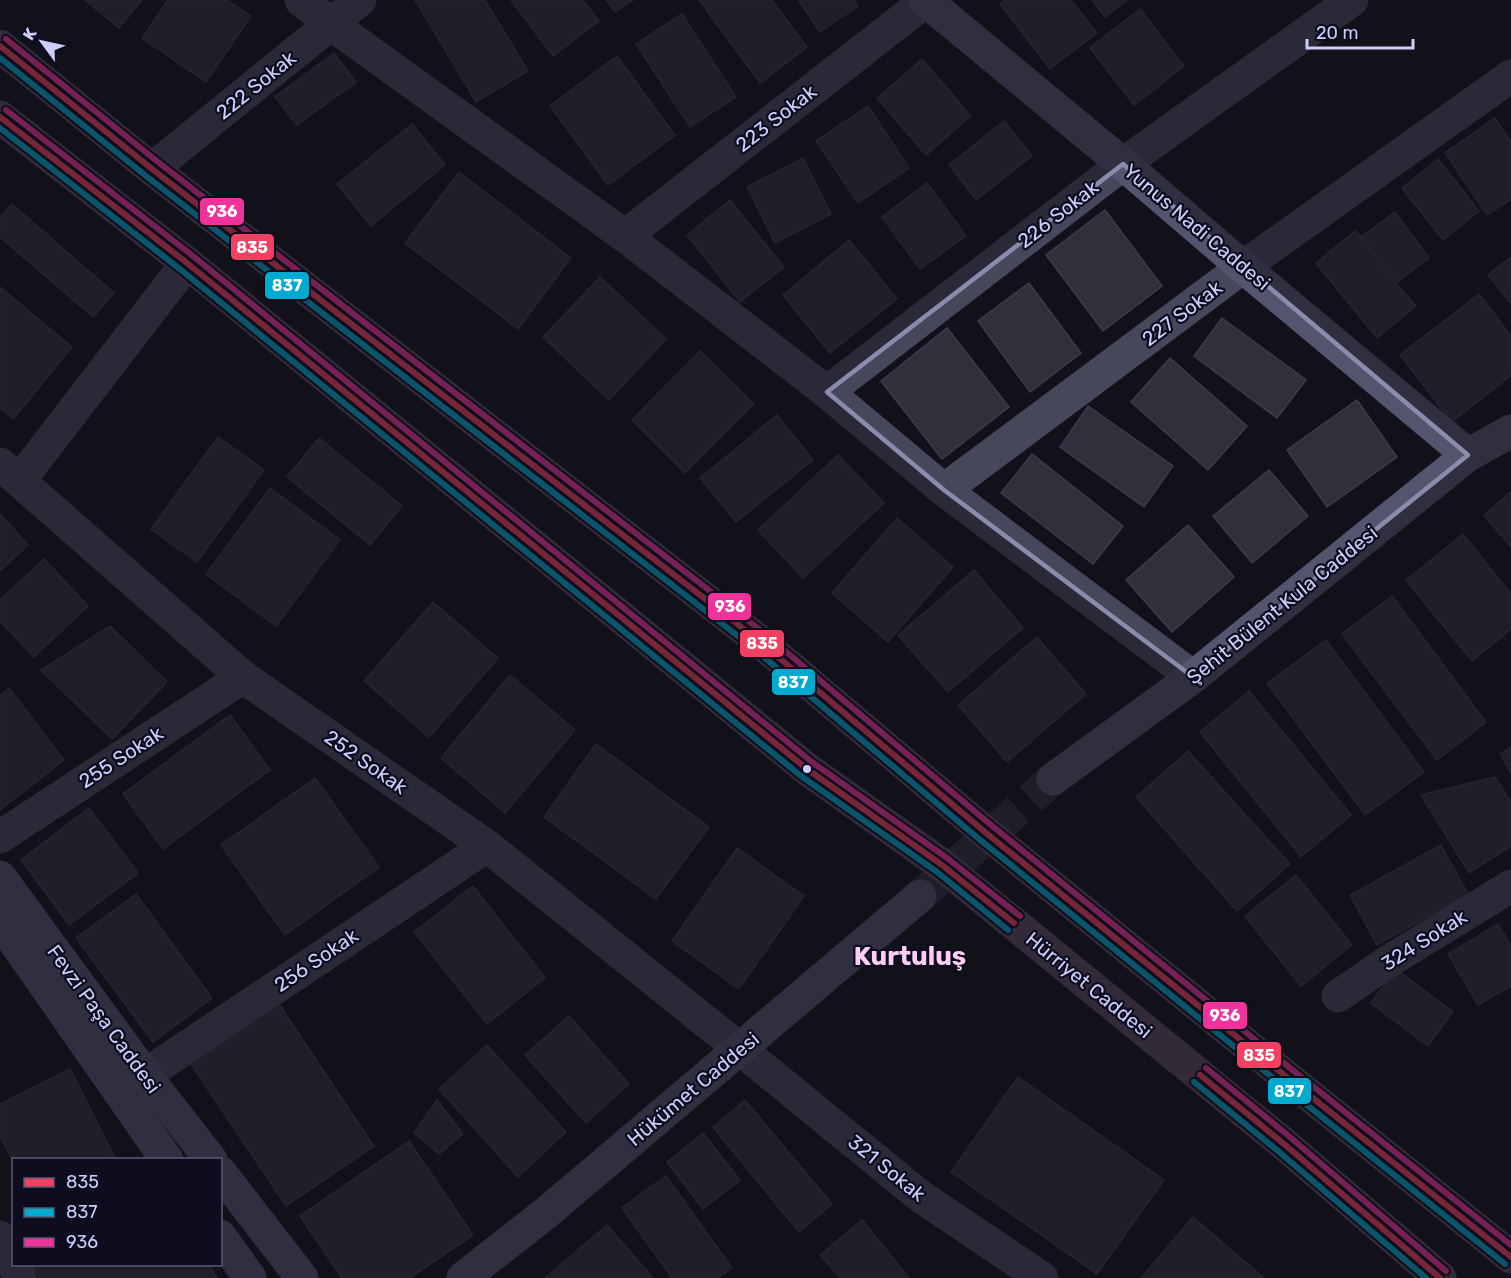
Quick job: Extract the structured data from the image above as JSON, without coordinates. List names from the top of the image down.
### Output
{
  "streets": {
    "highway": ["Hürriyet Caddesi"],
    "street": [
      "222 Sokak",
      "223 Sokak",
      "226 Sokak",
      "Yunus Nadi Caddesi",
      "227 Sokak",
      "Şehit Bülent Kula Caddesi",
      "255 Sokak",
      "252 Sokak",
      "324 Sokak",
      "256 Sokak",
      "Fevzi Paşa Caddesi",
      "Hükümet Caddesi",
      "321 Sokak"
    ]
  },
  "crossings": [
    ["223 Sokak", "Yunus Nadi Caddesi"],
    ["226 Sokak", "Yunus Nadi Caddesi"],
    ["Yunus Nadi Caddesi", "227 Sokak"],
    ["Yunus Nadi Caddesi", "Şehit Bülent Kula Caddesi"],
    ["255 Sokak", "252 Sokak"],
    ["252 Sokak", "256 Sokak"],
    ["252 Sokak", "Hükümet Caddesi"],
    ["252 Sokak", "321 Sokak"],
    ["256 Sokak", "Fevzi Paşa Caddesi"],
    ["Hükümet Caddesi", "321 Sokak"]
  ],
  "districts": ["Kurtuluş"],
  "lines": ["transit line 936", "transit line 835", "transit line 837"],
  "legend": ["835", "837", "936"],
  "scale_bar": "20 m",
  "north": "top left"
}
